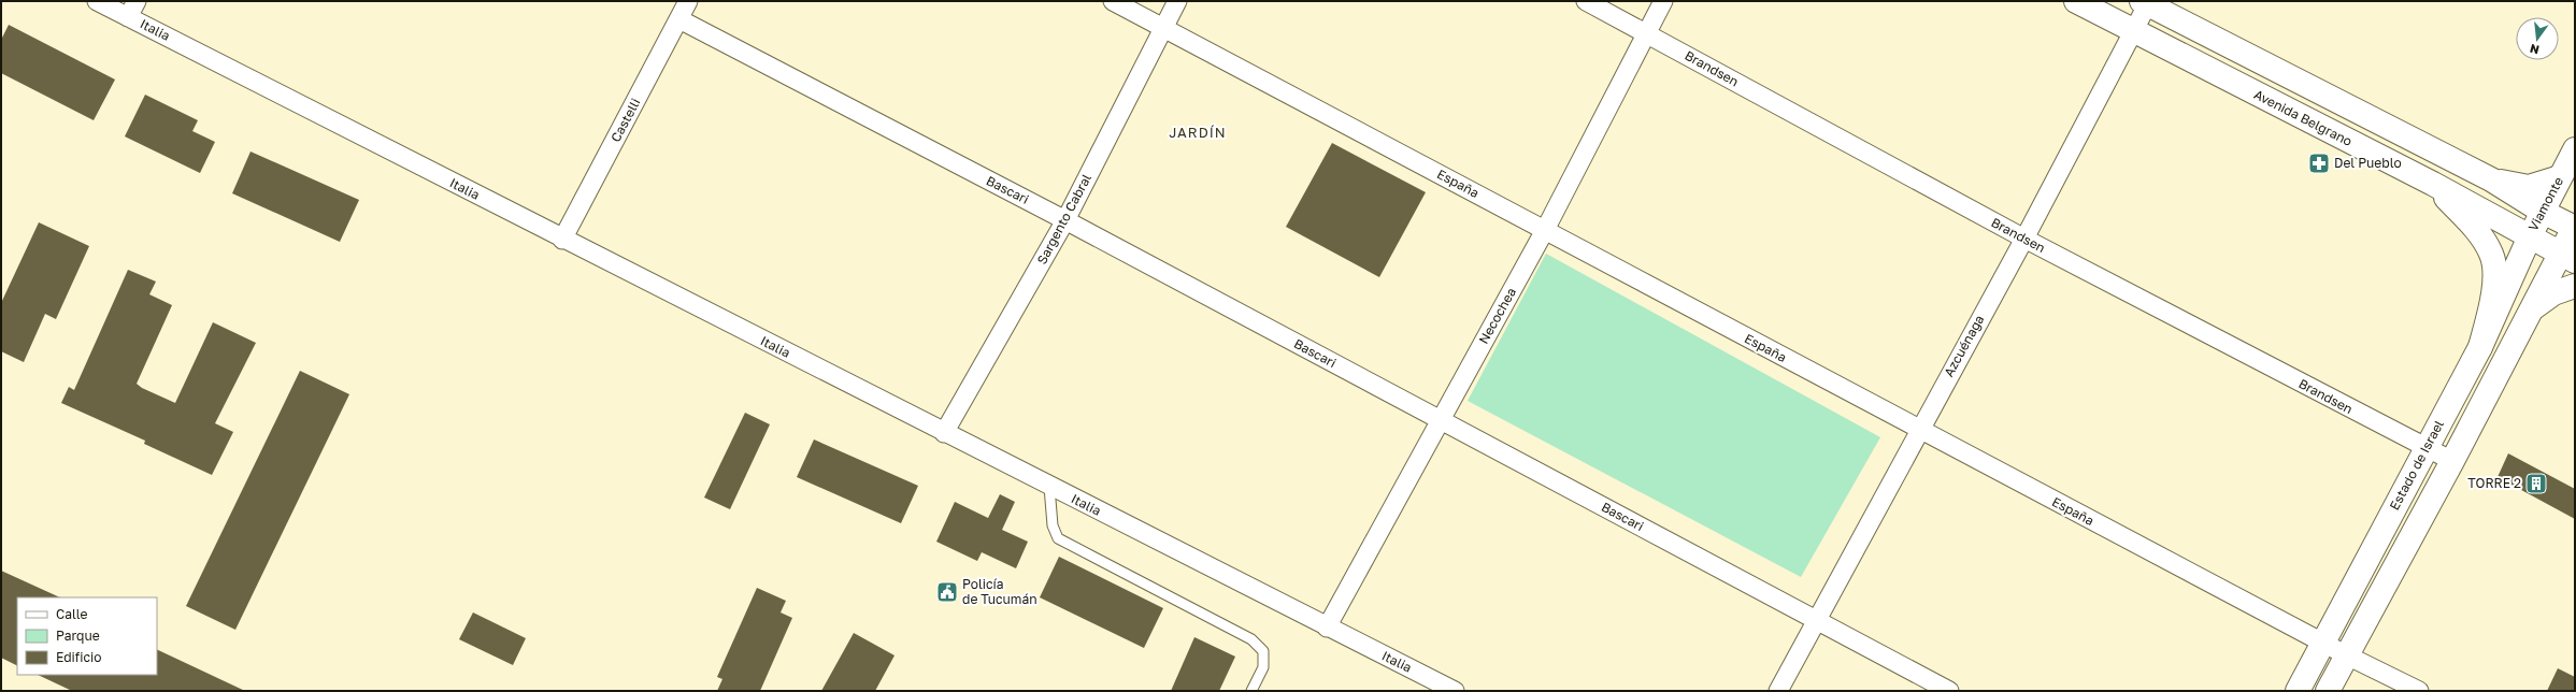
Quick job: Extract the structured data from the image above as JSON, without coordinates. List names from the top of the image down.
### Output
{
  "streets": {
    "main road": ["Avenida Belgrano", "Viamonte", "Estado de Israel"],
    "street": [
      "Italia",
      "Brandsen",
      "Castelli",
      "España",
      "Bascari",
      "Sargento Cabral",
      "Necochea",
      "Azcuénaga"
    ]
  },
  "crossings": [
    ["Italia", "Castelli"],
    ["Italia", "Sargento Cabral"],
    ["Italia", "Necochea"],
    ["Brandsen", "Necochea"],
    ["Brandsen", "Azcuénaga"],
    ["Brandsen", "Estado de Israel"],
    ["Avenida Belgrano", "Viamonte"],
    ["Avenida Belgrano", "Azcuénaga"],
    ["Avenida Belgrano", "Estado de Israel"],
    ["Castelli", "Bascari"],
    ["España", "Sargento Cabral"],
    ["España", "Necochea"],
    ["España", "Azcuénaga"],
    ["España", "Estado de Israel"],
    ["Bascari", "Sargento Cabral"],
    ["Bascari", "Necochea"],
    ["Bascari", "Azcuénaga"],
    ["Viamonte", "Estado de Israel"]
  ],
  "districts": ["JARDÍN"],
  "places": {
    "pharmacy": ["Del Pueblo"],
    "building": ["TORRE 2"],
    "public building": ["Policía de Tucumán"]
  },
  "legend": ["Calle", "Parque", "Edificio"],
  "north": "bottom"
}
